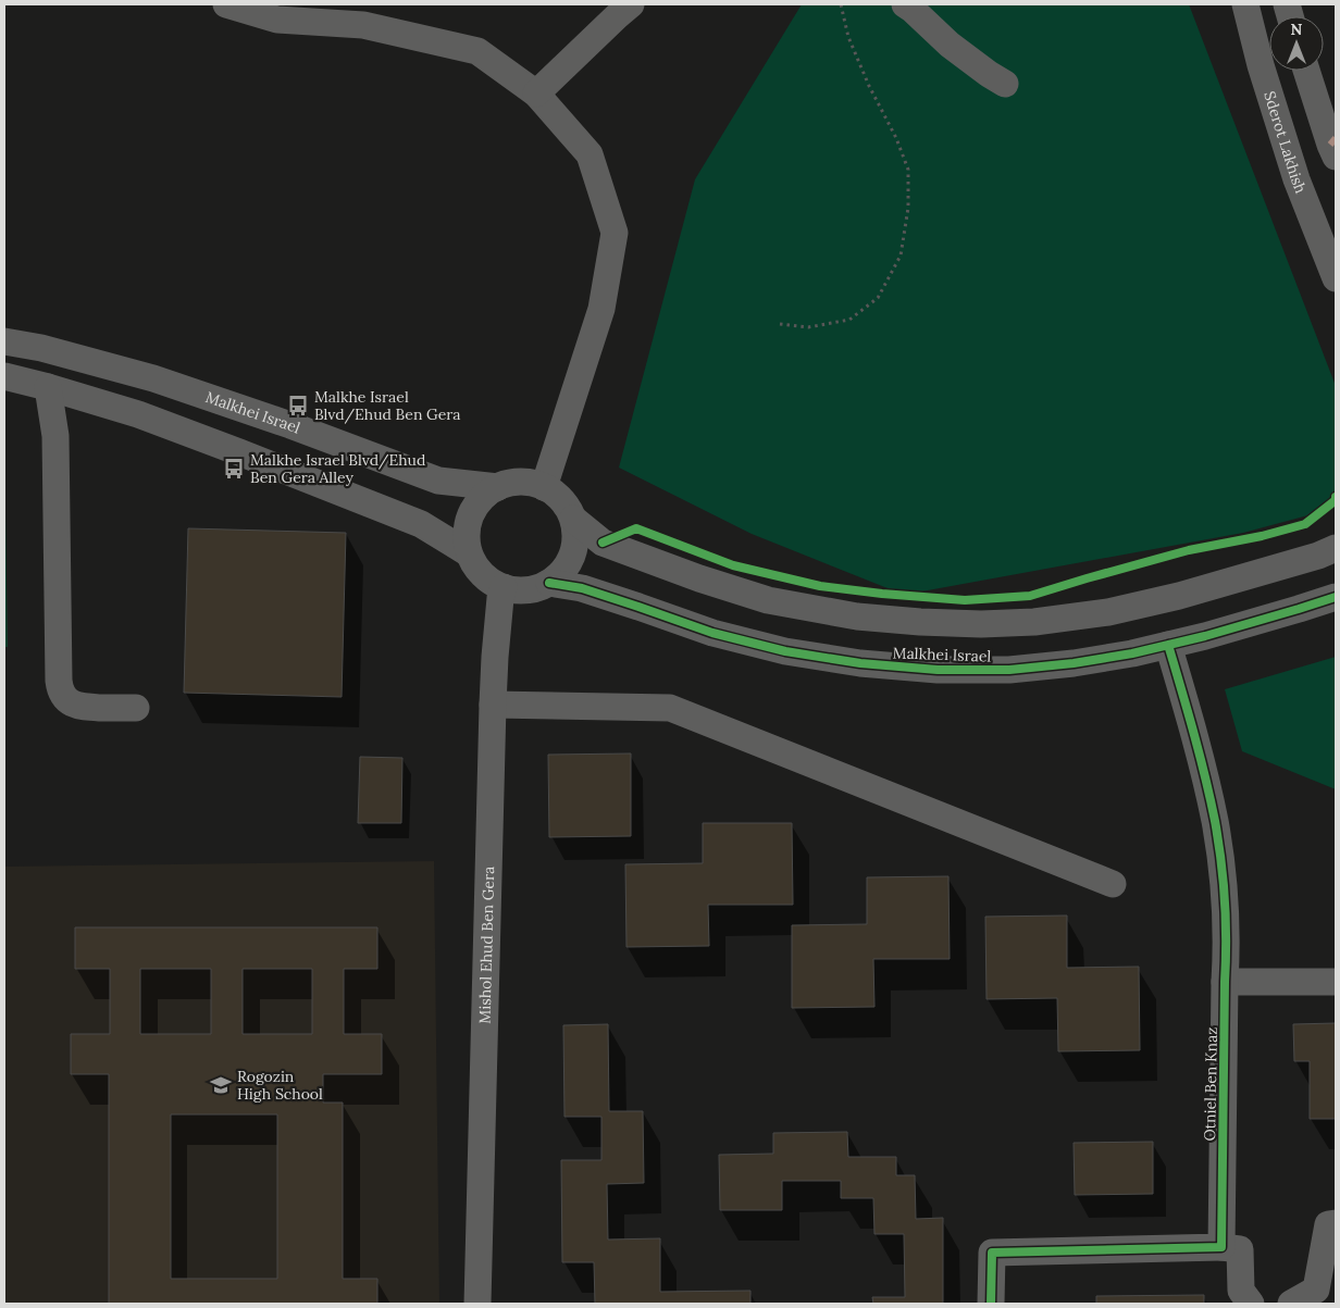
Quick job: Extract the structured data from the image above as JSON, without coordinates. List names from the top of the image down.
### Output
{
  "streets": {
    "street": [
      "Sderot Lakhish",
      "Malkhei Israel",
      "Mishol Ehud Ben Gera",
      "Otniel Ben Knaz"
    ]
  },
  "crossings": [
    ["Malkhei Israel", "Mishol Ehud Ben Gera"],
    ["Malkhei Israel", "Otniel Ben Knaz"]
  ],
  "places": {
    "bus stop": ["Malkhe Israel Blvd/Ehud Ben Gera", "Malkhe Israel Blvd/Ehud Ben Gera Alley"],
    "school or university": ["Rogozin High School"]
  },
  "north": "top"
}
